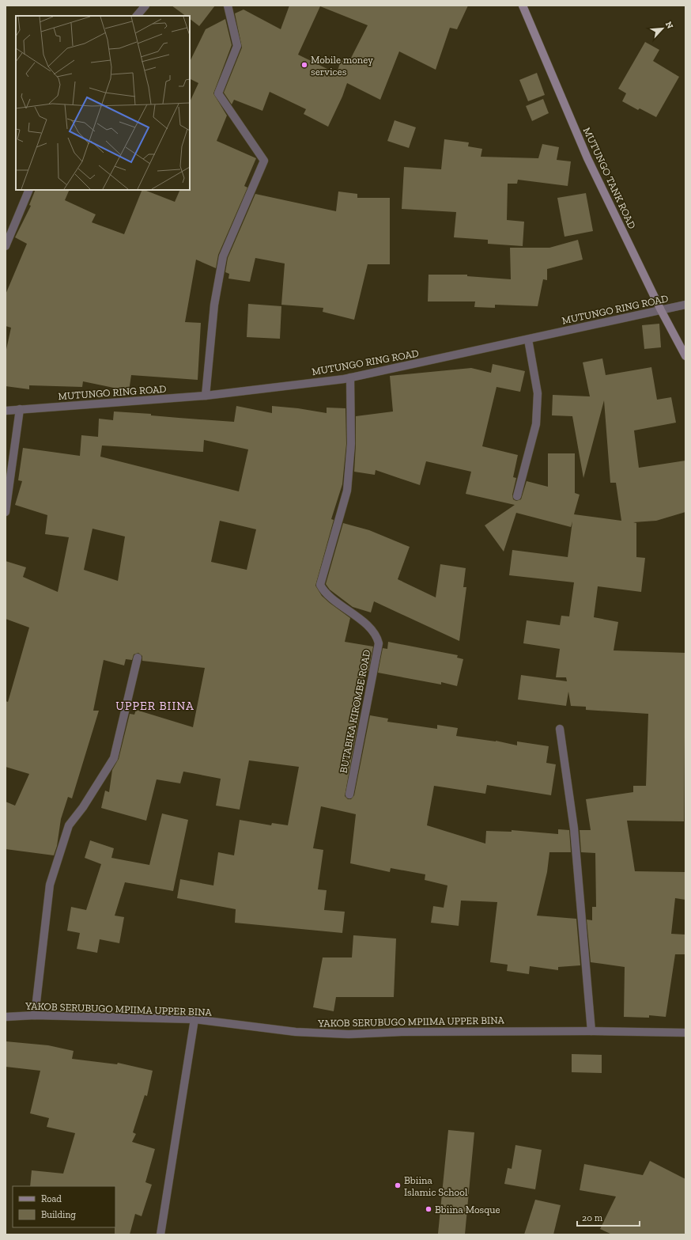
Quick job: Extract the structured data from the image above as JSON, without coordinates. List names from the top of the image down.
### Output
{
  "streets": {
    "street": [
      "MUTUNGO TANK ROAD",
      "MUTUNGO RING ROAD",
      "BUTABIKA KIROMBE ROAD",
      "YAKOB SERUBUGO MPIIMA UPPER BINA"
    ]
  },
  "crossings": [
    ["MUTUNGO TANK ROAD", "MUTUNGO RING ROAD"],
    ["MUTUNGO RING ROAD", "BUTABIKA KIROMBE ROAD"]
  ],
  "districts": ["UPPER BIINA"],
  "places": ["Mobile money services", "Bbiina Islamic School", "Bbiina Mosque"],
  "legend": ["Road", "Building"],
  "scale_bar": "20 m",
  "north": "top right"
}
